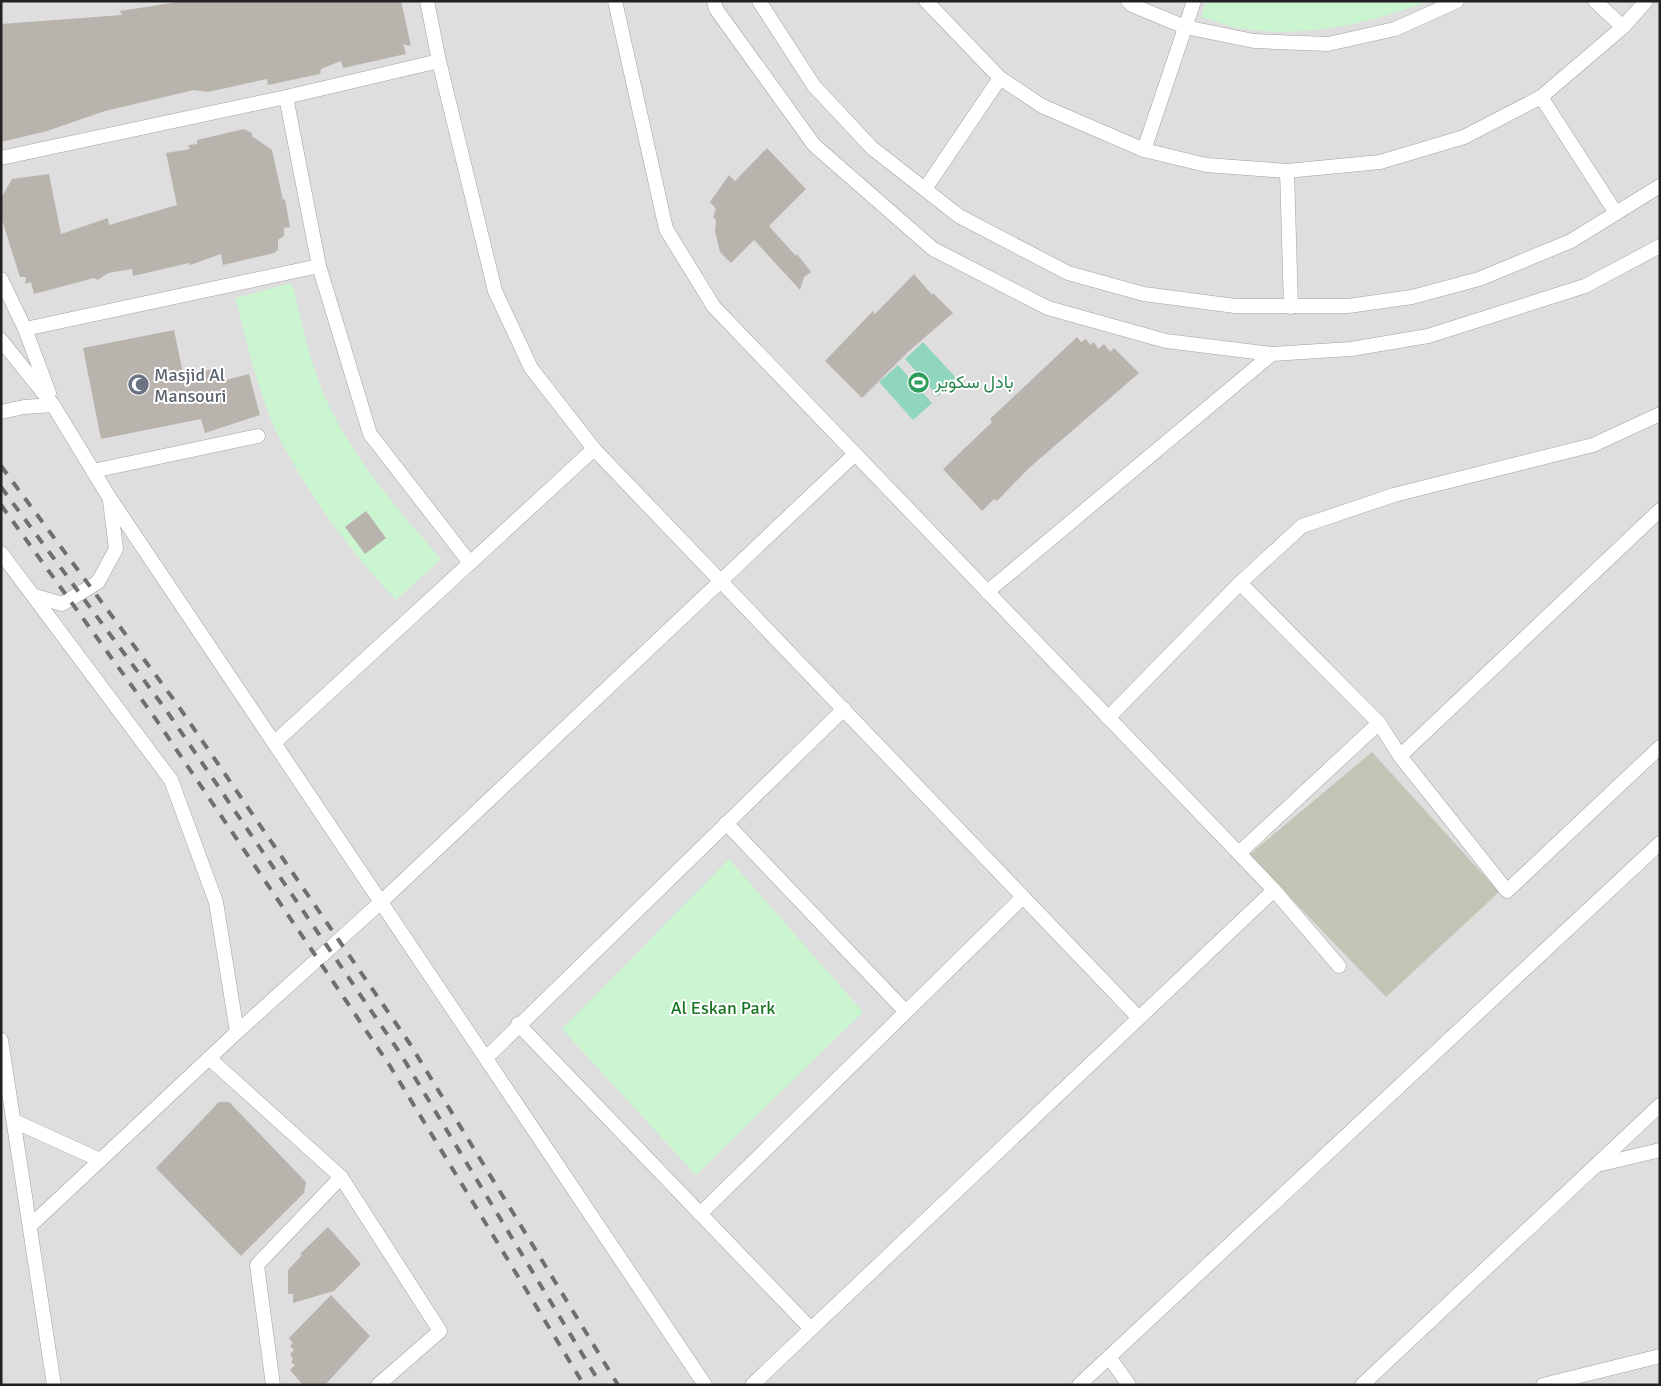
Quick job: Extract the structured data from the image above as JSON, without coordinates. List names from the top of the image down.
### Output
{
  "parks": ["Al Eskan Park"],
  "places": {
    "sports": ["بادل سكوير"],
    "mosque": ["Masjid Al Mansouri"]
  }
}
